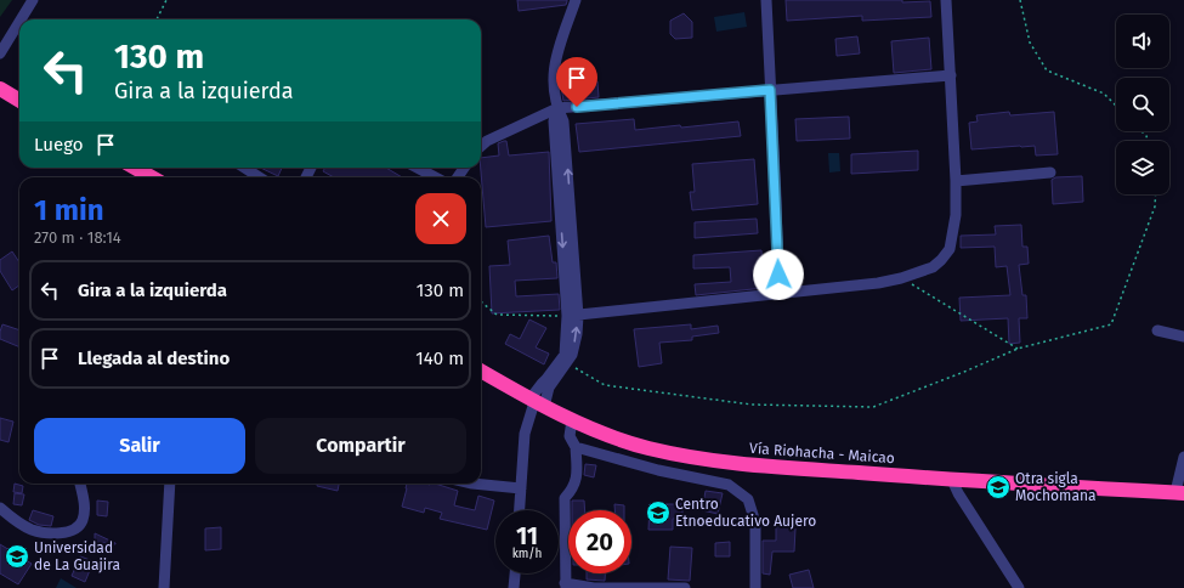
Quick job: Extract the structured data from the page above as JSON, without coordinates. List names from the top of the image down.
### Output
{
  "streets": {
    "highway": ["Vía Riohacha - Maicao"]
  },
  "places": {
    "school or university": ["Otra sigla Mochomana", "Centro Etnoeducativo Aujero", "Universidad de La Guajira"]
  },
  "page": {
    "turn": ["130 m", "Gira a la izquierda"],
    "then": "Luego",
    "heading": ["1 min", "270 m · 18:14"],
    "list": [
      {
        "name": "Gira a la izquierda",
        "value": "130 m"
      },
      {
        "name": "Llegada al destino",
        "value": "140 m"
      }
    ],
    "buttons": ["Salir", "Compartir"],
    "speed": "11 km/h",
    "limit": "20"
  }
}
